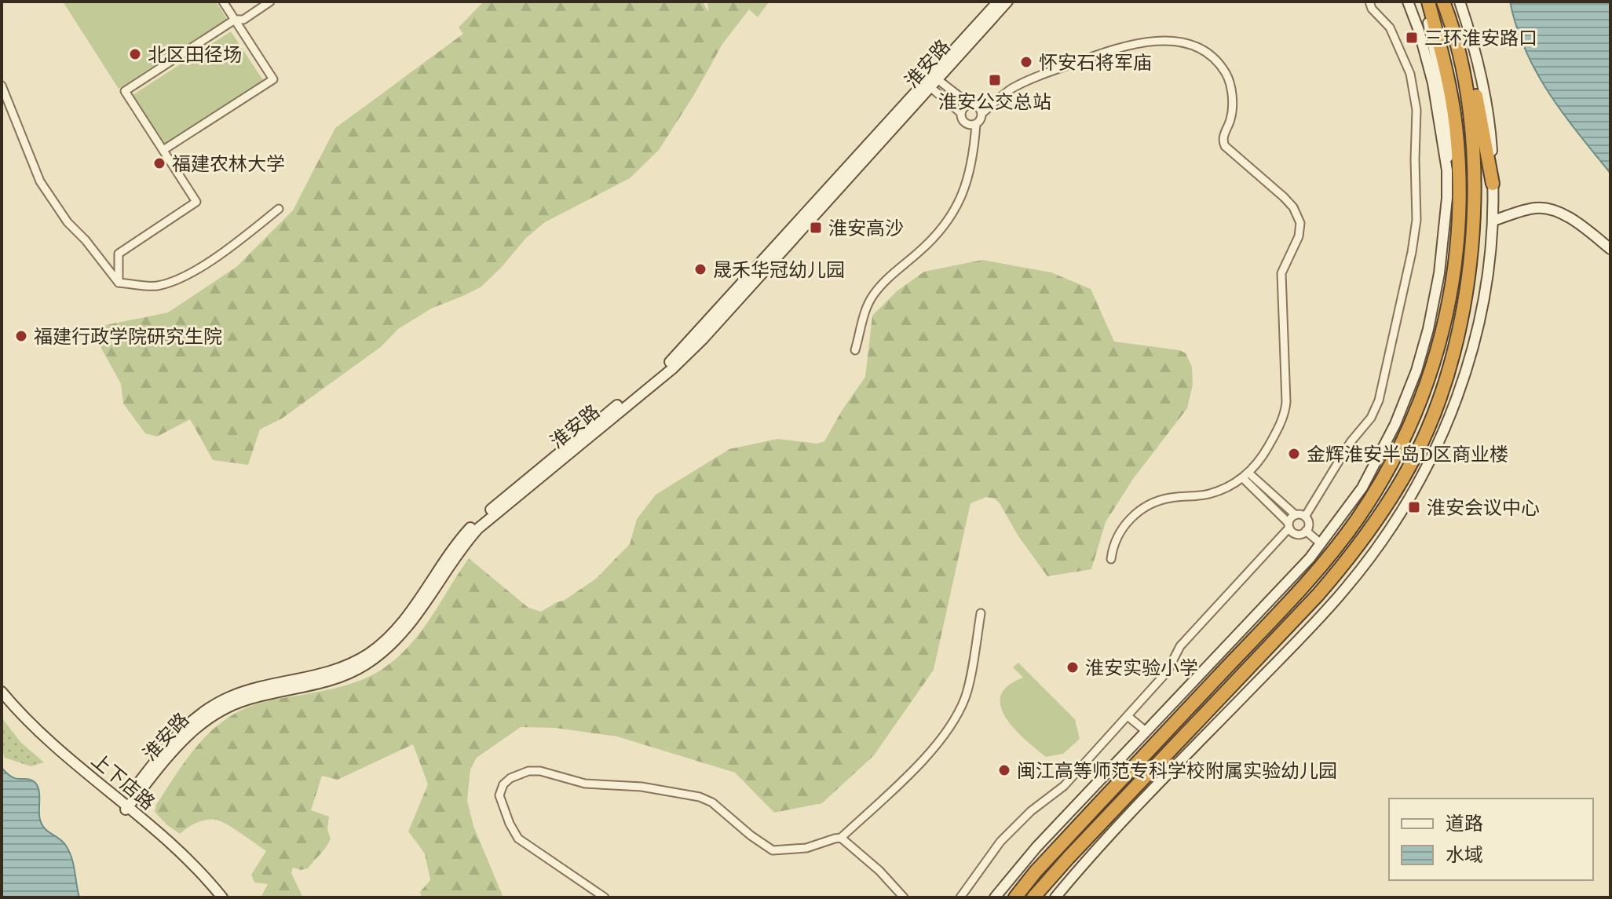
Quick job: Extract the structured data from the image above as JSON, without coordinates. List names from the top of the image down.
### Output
{
  "streets": {
    "main road": ["淮安路", "上下店路"]
  },
  "crossings": [
    ["淮安路", "上下店路"]
  ],
  "places": {
    "transit": [
      "三环淮安路口",
      "淮安公交总站",
      "淮安高沙",
      "淮安会议中心"
    ],
    "other": [
      "北区田径场",
      "怀安石将军庙",
      "福建农林大学",
      "晟禾华冠幼儿园",
      "福建行政学院研究生院",
      "金辉淮安半岛D区商业楼",
      "淮安实验小学",
      "闽江高等师范专科学校附属实验幼儿园"
    ]
  },
  "legend": ["道路", "水域"]
}
